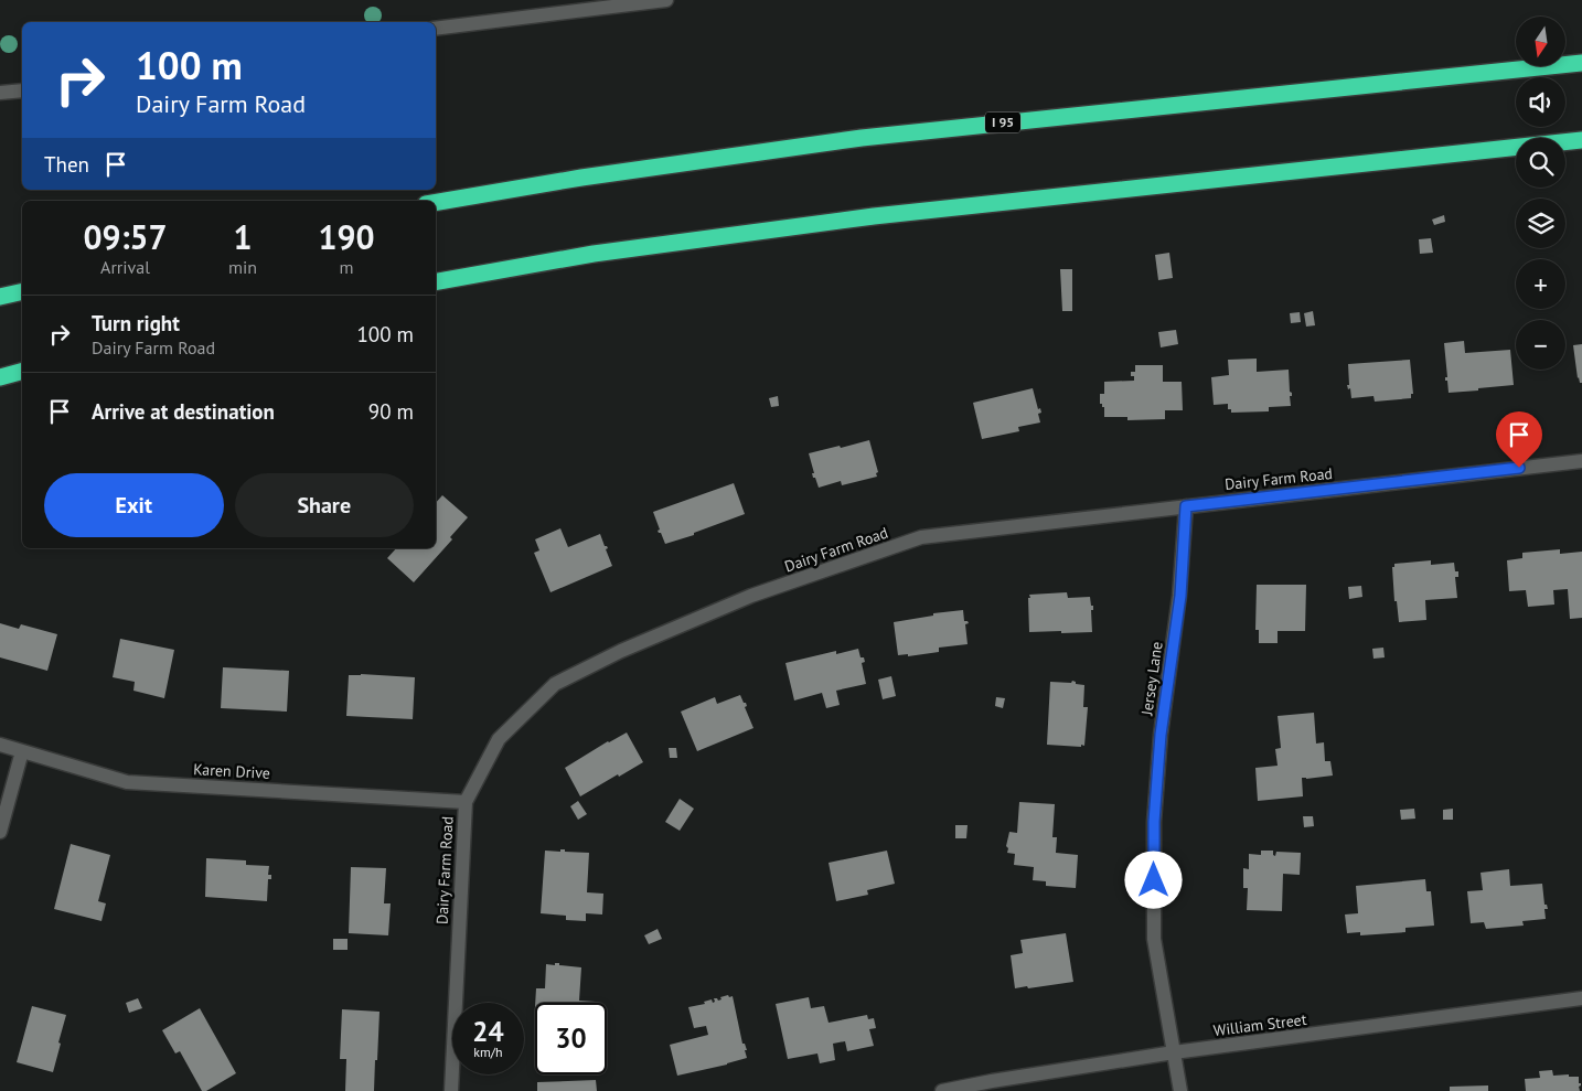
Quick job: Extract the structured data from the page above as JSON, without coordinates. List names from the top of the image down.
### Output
{
  "streets": {
    "highway": ["I 95"],
    "street": [
      "Dairy Farm Road",
      "Jersey Lane",
      "Karen Drive",
      "William Street"
    ]
  },
  "crossings": [
    ["Dairy Farm Road", "Jersey Lane"],
    ["Dairy Farm Road", "Karen Drive"],
    ["Jersey Lane", "William Street"]
  ],
  "north": "bottom",
  "page": {
    "map_buttons": ["+", "−"],
    "turn": ["100 m", "Dairy Farm Road"],
    "then": "Then",
    "eta": [
      "09:57",
      "Arrival",
      "1",
      "min",
      "190",
      "m"
    ],
    "list": [
      {
        "name": "Turn right",
        "note": "Dairy Farm Road",
        "value": "100 m"
      },
      {
        "name": "Arrive at destination",
        "value": "90 m"
      }
    ],
    "buttons": ["Exit", "Share"],
    "speed": "24 km/h",
    "limit": "30"
  }
}
